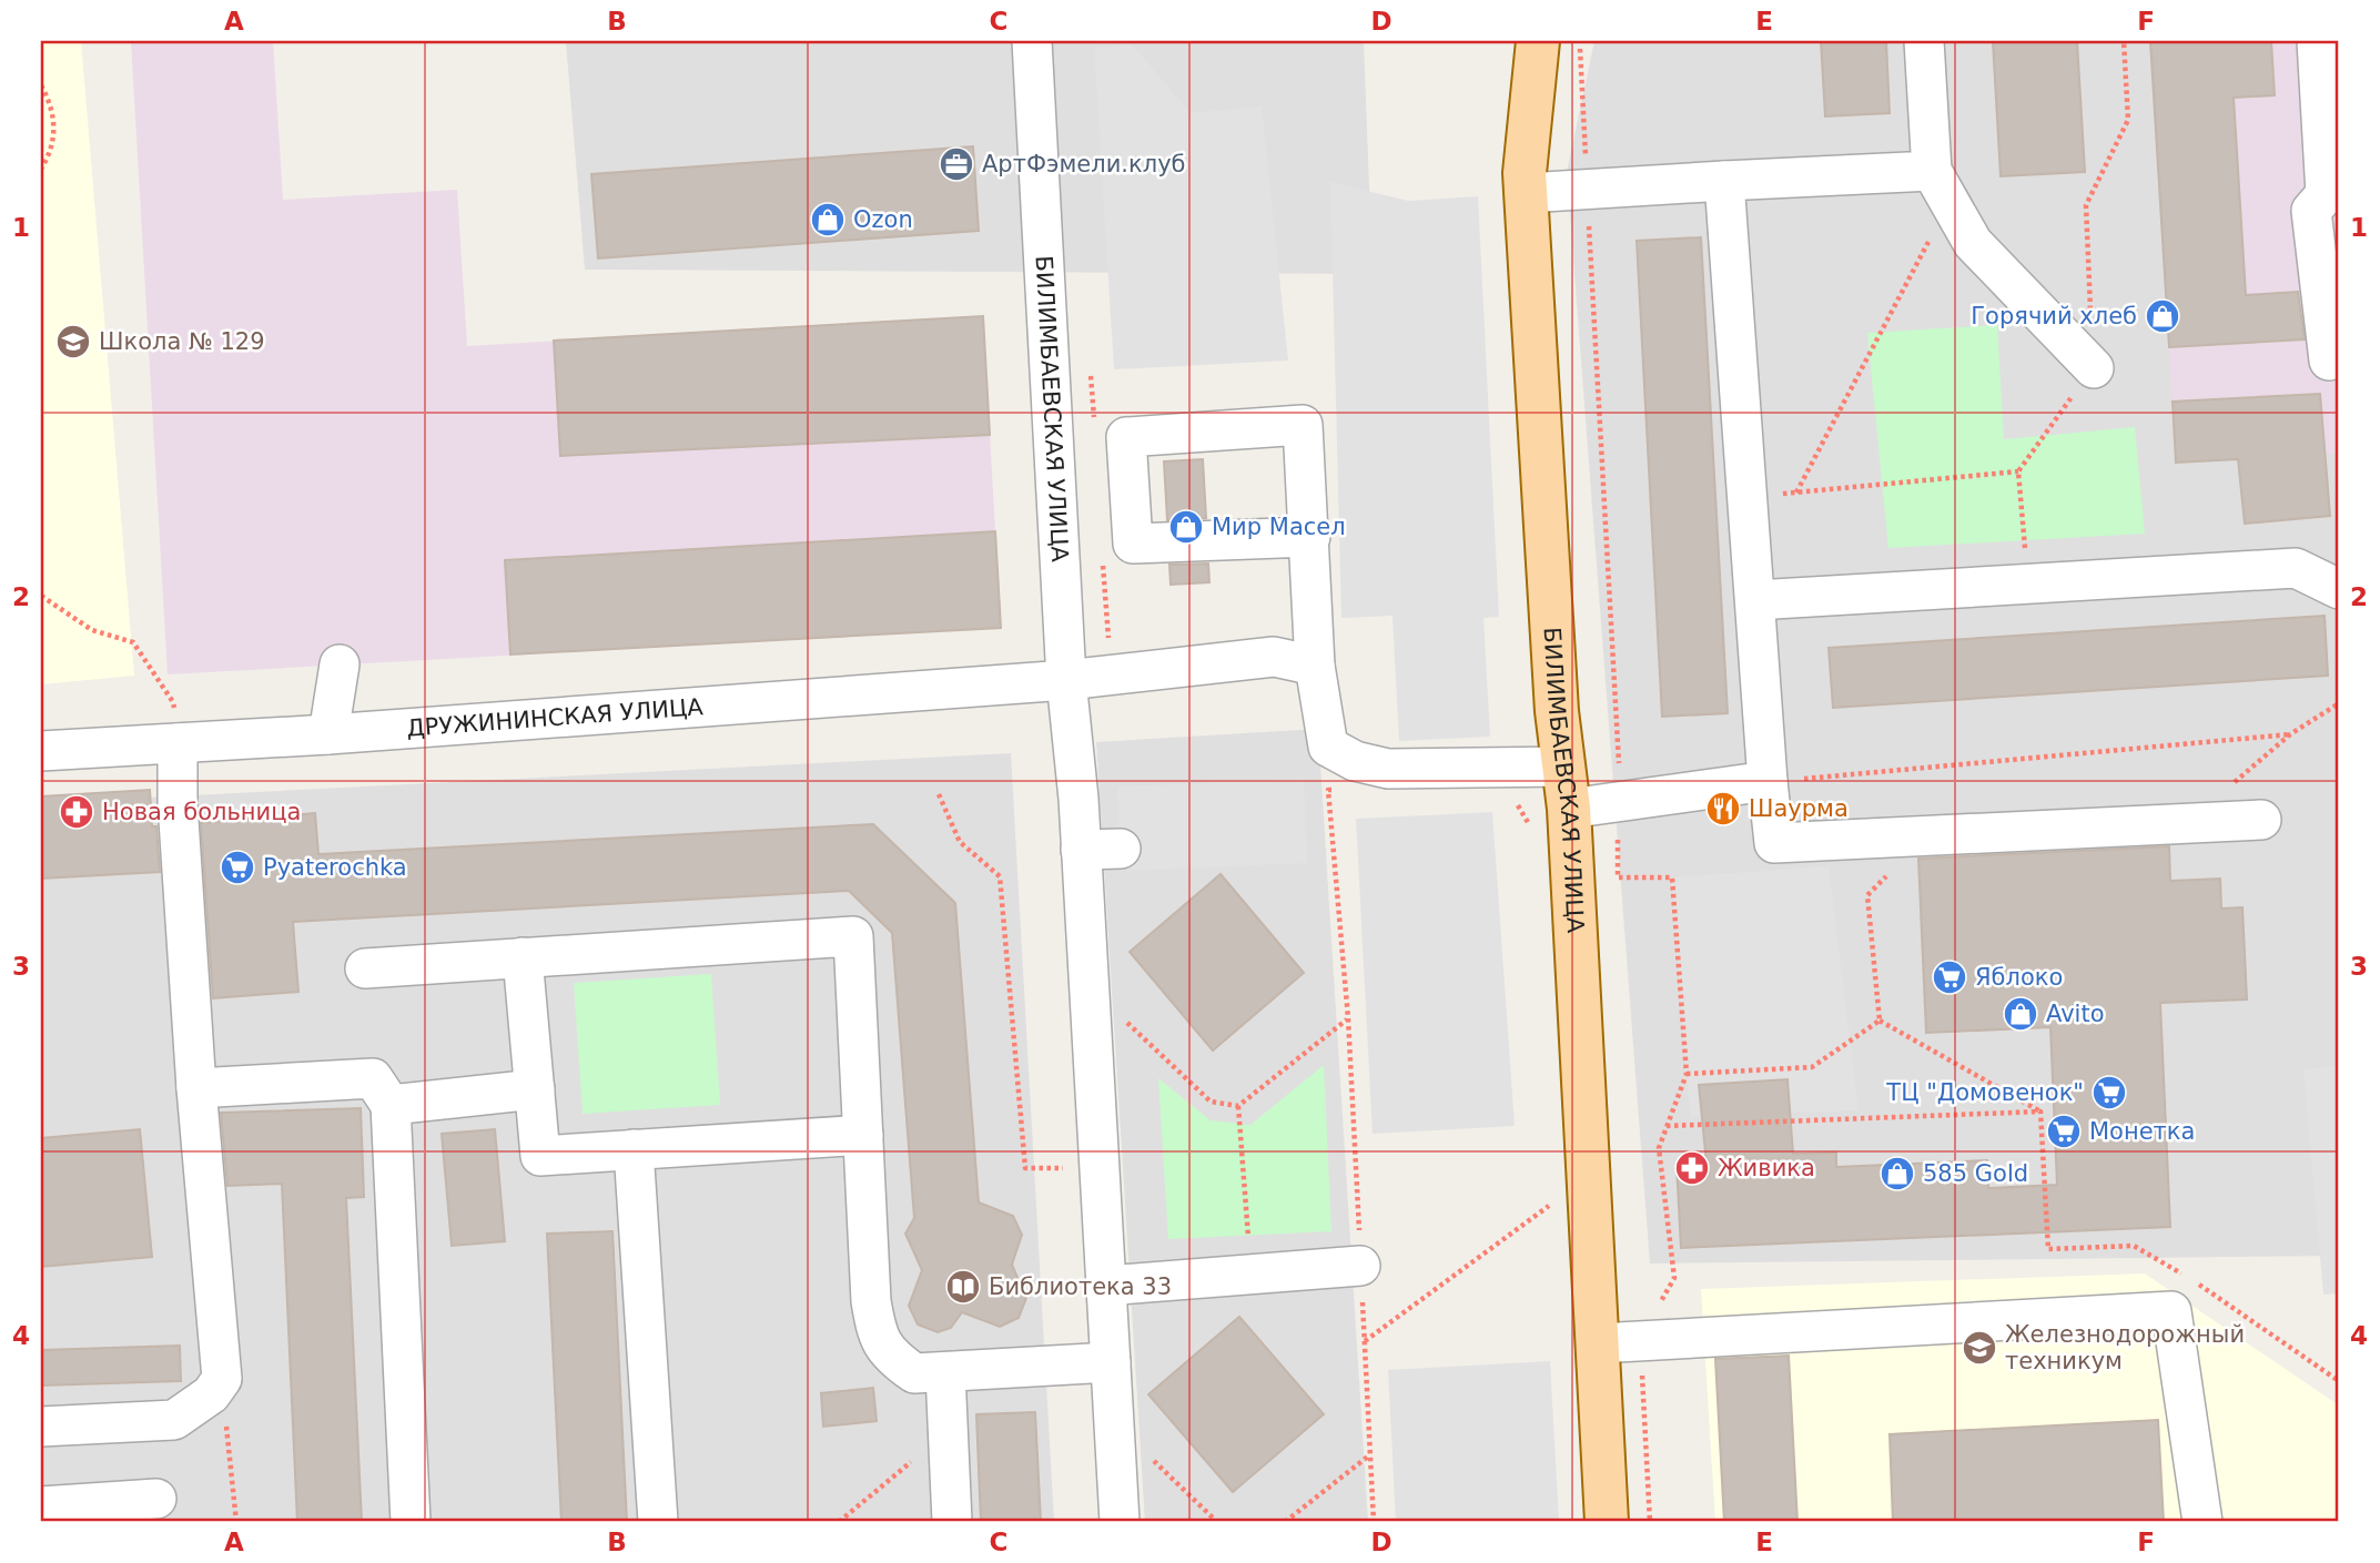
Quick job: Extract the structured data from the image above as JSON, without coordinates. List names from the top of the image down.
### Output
{
  "streets": {
    "main road": ["БИЛИМБАЕВСКАЯ УЛИЦА"],
    "street": ["ДРУЖИНИНСКАЯ УЛИЦА"]
  },
  "crossings": [
    ["БИЛИМБАЕВСКАЯ УЛИЦА", "ДРУЖИНИНСКАЯ УЛИЦА"]
  ],
  "places": {
    "office": ["АртФэмели.клуб"],
    "shop": [
      "Ozon",
      "Горячий хлеб",
      "Мир Масел",
      "Avito",
      "585 Gold"
    ],
    "school or university": ["Школа № 129", "Железнодорожный техникум"],
    "restaurant": ["Шаурма"],
    "pharmacy": ["Новая больница", "Живика"],
    "supermarket": [
      "Pyaterochka",
      "Яблоко",
      "ТЦ \"Домовенок\"",
      "Монетка"
    ],
    "library": ["Библиотека 33"]
  },
  "grid": {
    "columns": [
      "A",
      "B",
      "C",
      "D",
      "E",
      "F"
    ],
    "rows": [
      "1",
      "2",
      "3",
      "4"
    ]
  }
}
